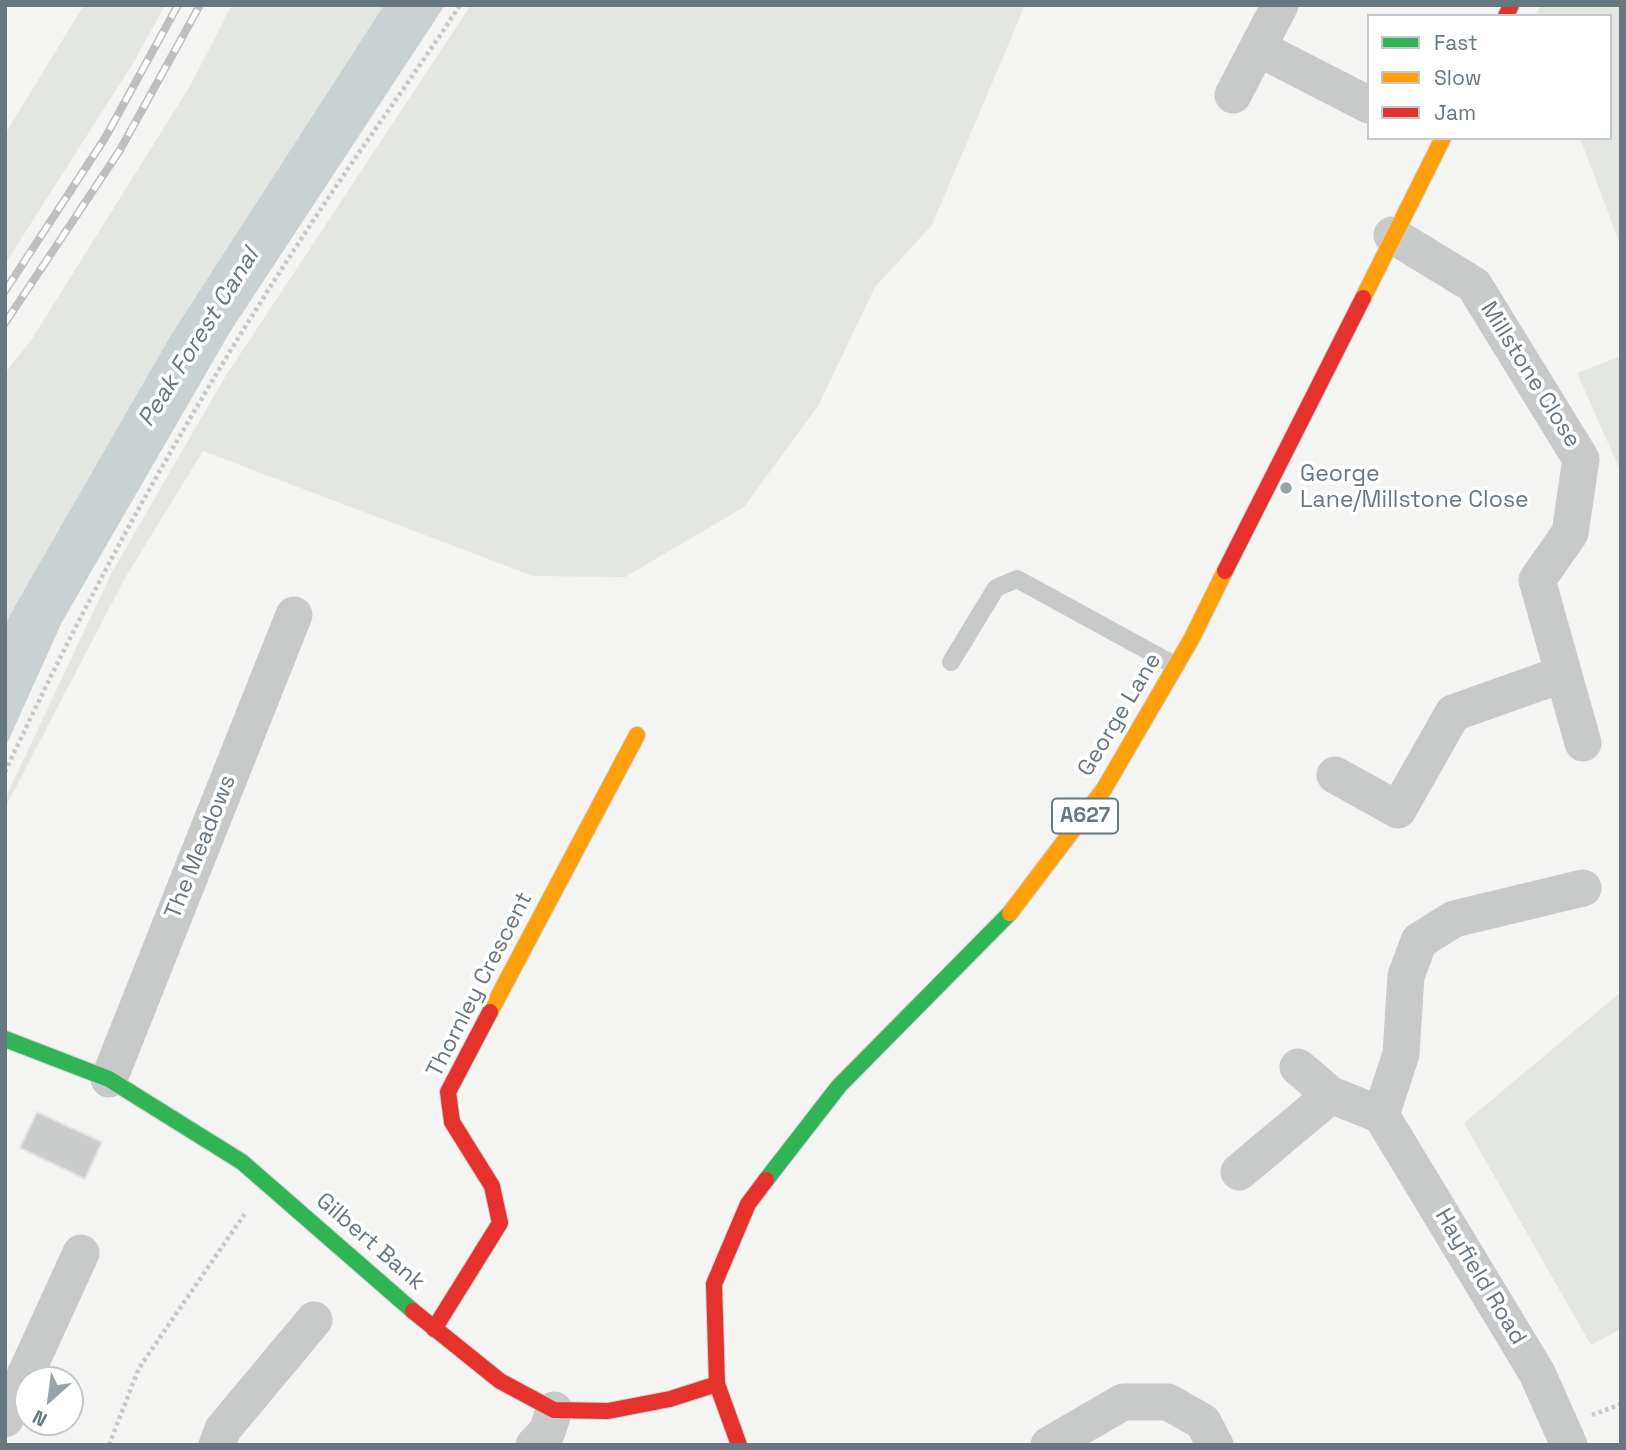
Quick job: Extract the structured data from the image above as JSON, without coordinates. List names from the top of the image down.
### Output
{
  "streets": {
    "main road": [
      "George Lane",
      "A627",
      "Thornley Crescent",
      "Gilbert Bank"
    ],
    "street": ["Millstone Close", "The Meadows", "Hayfield Road"]
  },
  "crossings": [
    ["Millstone Close", "George Lane"],
    ["George Lane", "Gilbert Bank"],
    ["The Meadows", "Gilbert Bank"],
    ["Thornley Crescent", "Gilbert Bank"]
  ],
  "water": ["Peak Forest Canal"],
  "places": ["George Lane/Millstone Close"],
  "legend": ["Fast", "Slow", "Jam"],
  "north": "bottom left"
}
